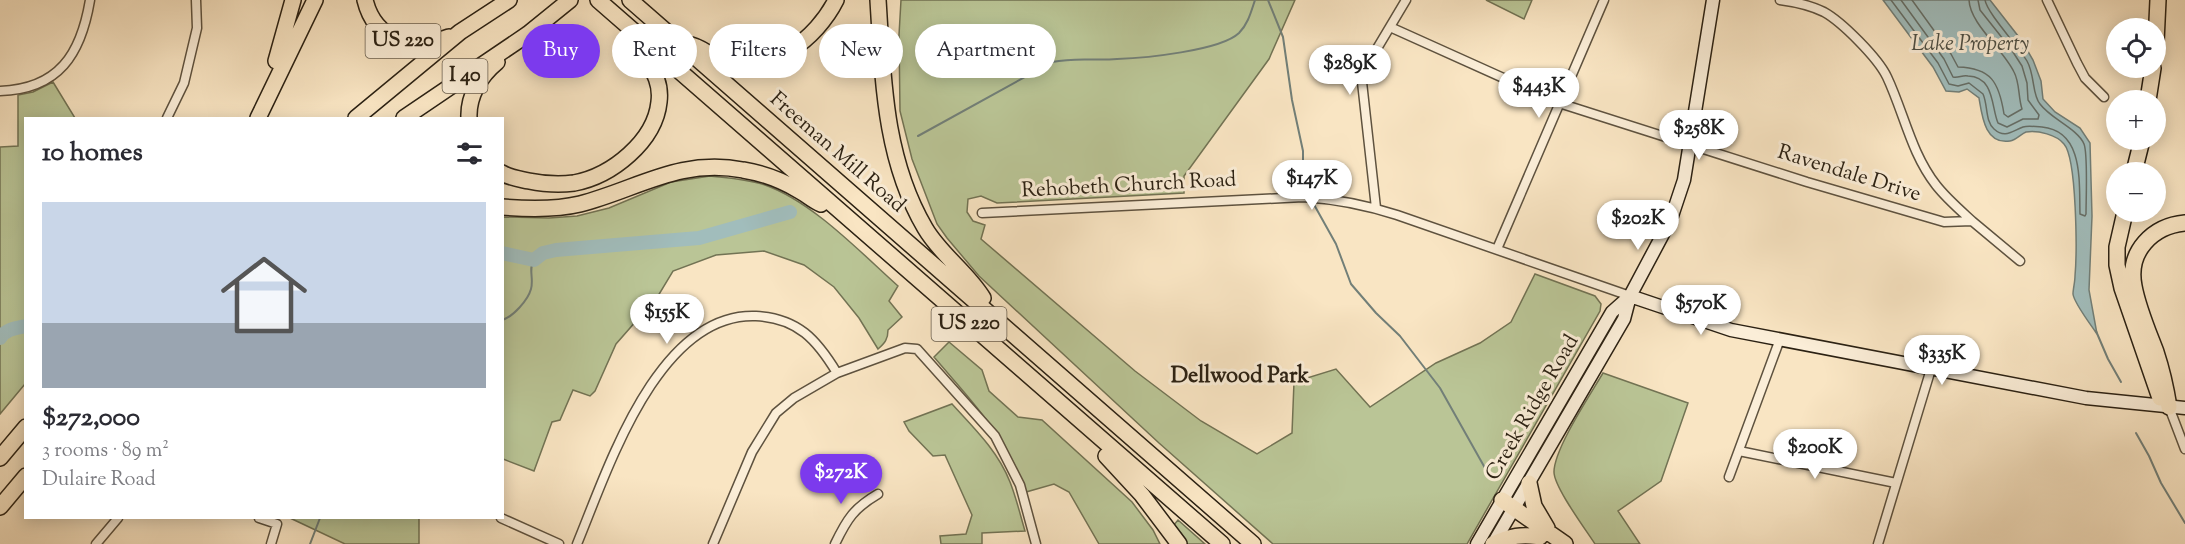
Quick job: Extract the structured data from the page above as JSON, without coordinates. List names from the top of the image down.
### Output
{
  "streets": {
    "highway": ["US 220", "I 40", "Freeman Mill Road"],
    "main road": ["Rehobeth Church Road", "Creek Ridge Road"],
    "street": ["Ravendale Drive"]
  },
  "crossings": [
    ["US 220", "I 40"],
    ["US 220", "Freeman Mill Road"],
    ["Ravendale Drive", "Creek Ridge Road"],
    ["Rehobeth Church Road", "Creek Ridge Road"]
  ],
  "districts": ["Dellwood Park"],
  "water": ["Lake Property"],
  "page": {
    "map_buttons": ["+", "−"],
    "chip": [
      "Buy",
      "Rent",
      "Filters",
      "New",
      "Apartment"
    ],
    "price": [
      "$289K",
      "$443K",
      "$258K",
      "$147K",
      "$202K",
      "$570K",
      "$155K",
      "$335K",
      "$200K",
      "$272K"
    ],
    "heading": "10 homes",
    "list": [
      {
        "name": "$272,000",
        "note": "3 rooms · 89 m² · Dulaire Road"
      }
    ]
  }
}
